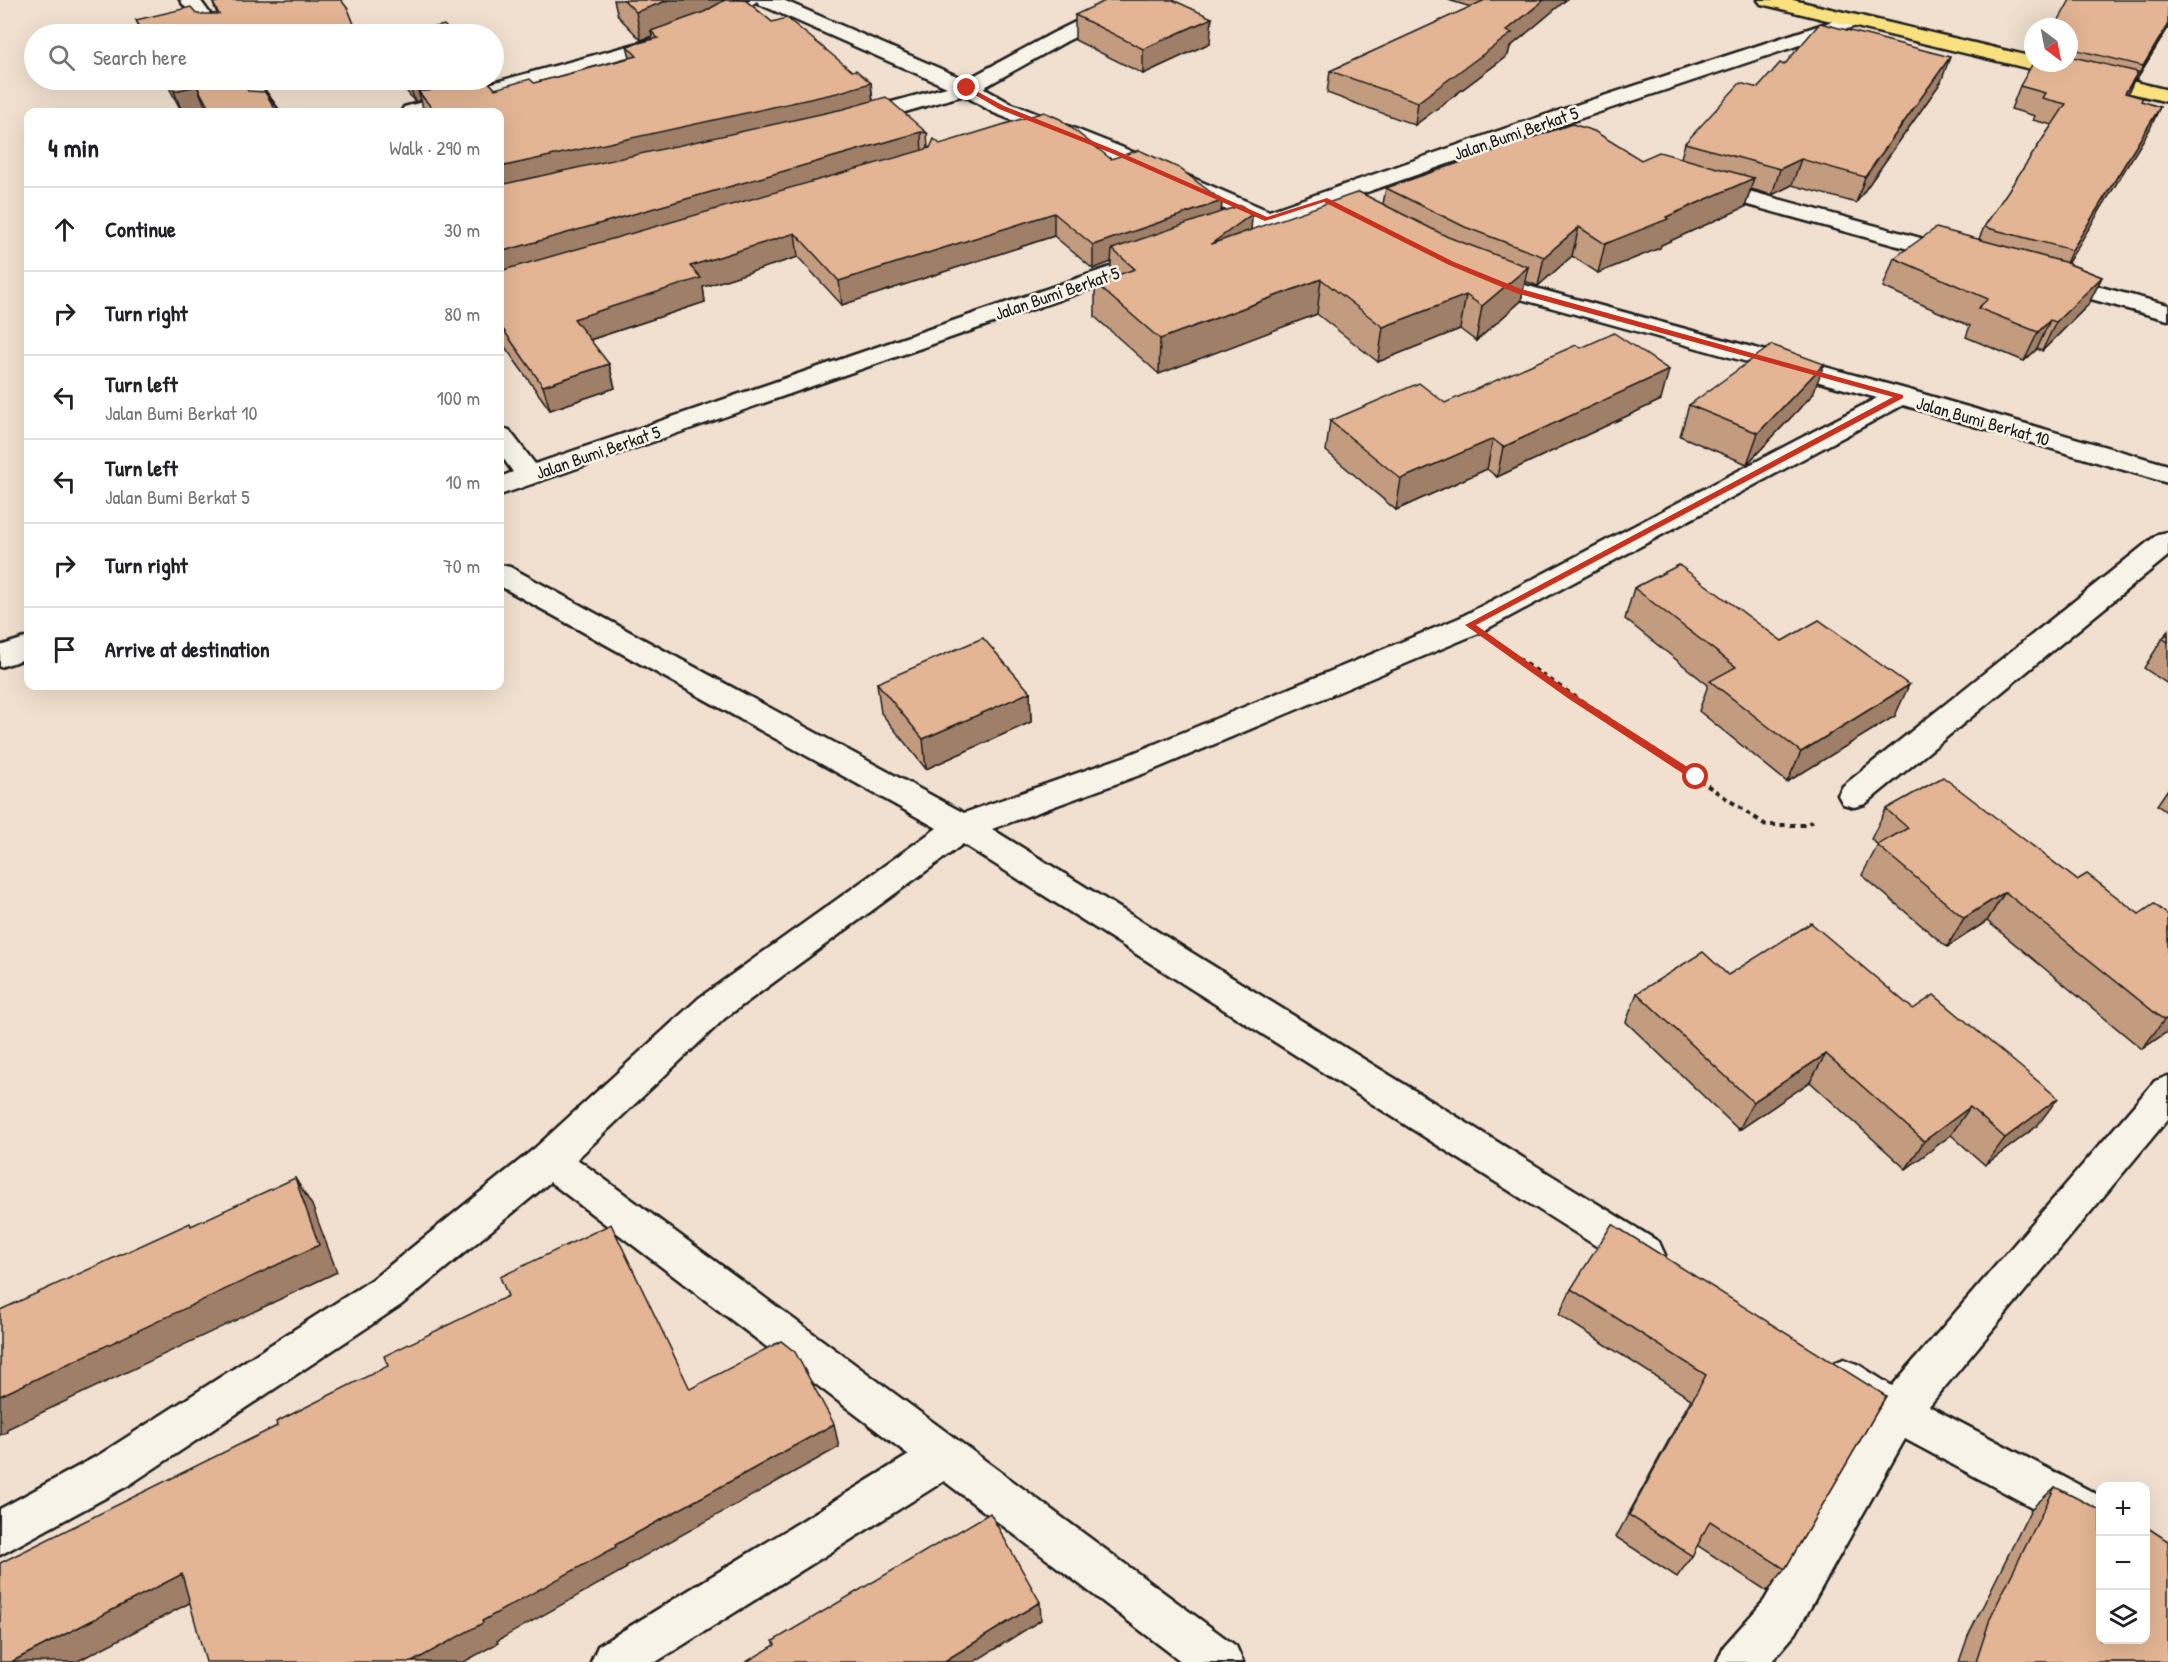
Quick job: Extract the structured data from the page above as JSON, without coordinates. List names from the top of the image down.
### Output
{
  "streets": {
    "street": ["Jalan Bumi Berkat 5", "Jalan Bumi Berkat 10"]
  },
  "north": "bottom right",
  "page": {
    "search": "Search here",
    "heading": ["4 min", "Walk · 290 m"],
    "list": [
      ["Continue", "30 m"],
      ["Turn right", "80 m"],
      ["Turn left", "Jalan Bumi Berkat 10", "100 m"],
      ["Turn left", "Jalan Bumi Berkat 5", "10 m"],
      ["Turn right", "70 m"],
      "Arrive at destination"
    ],
    "map_buttons": ["+", "−"]
  }
}
